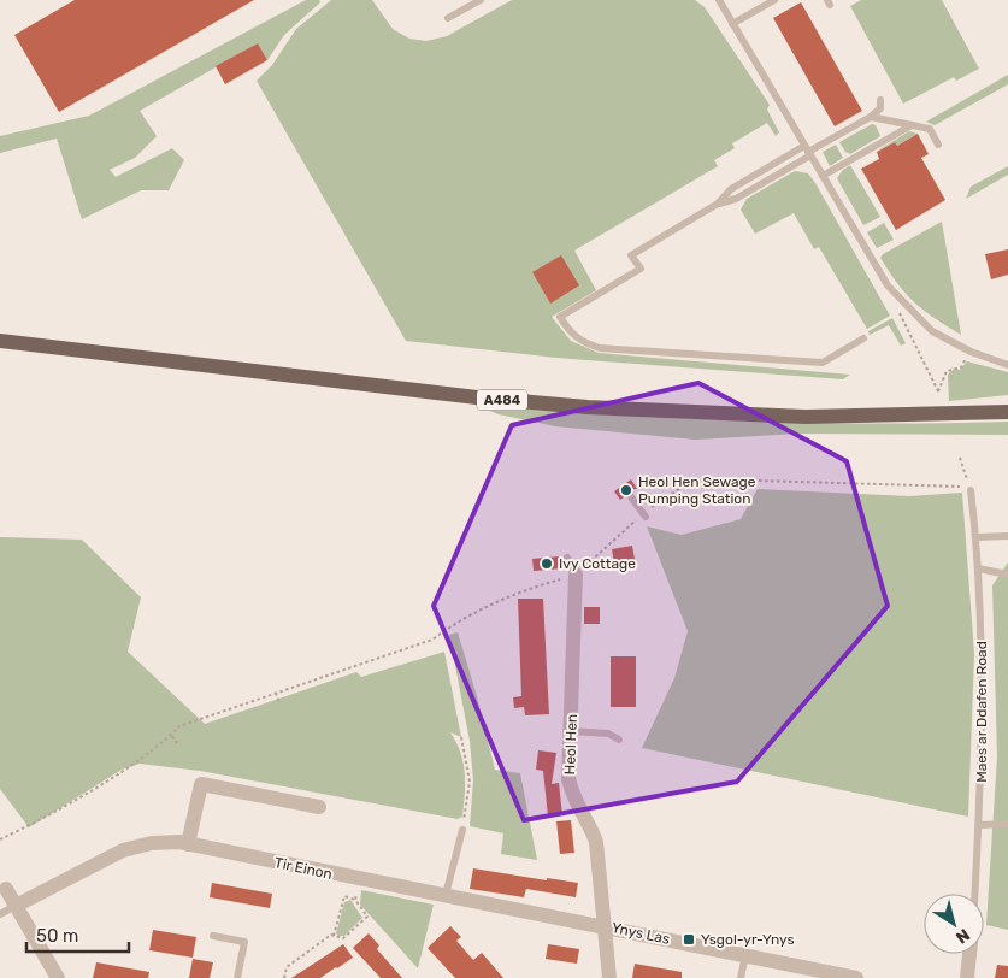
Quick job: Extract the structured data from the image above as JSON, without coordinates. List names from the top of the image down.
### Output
{
  "streets": {
    "main road": ["A484"],
    "street": ["Heol Hen", "Tir Einon", "Ynys Las"],
    "lane": ["Maes ar Ddafen Road"]
  },
  "crossings": [
    ["Heol Hen", "Tir Einon"],
    ["Heol Hen", "Ynys Las"],
    ["Tir Einon", "Ynys Las"]
  ],
  "places": {
    "other": ["Heol Hen Sewage Pumping Station", "Ivy Cottage"],
    "transit": ["Ysgol-yr-Ynys"]
  },
  "scale_bar": "50 m",
  "north": "bottom right"
}
